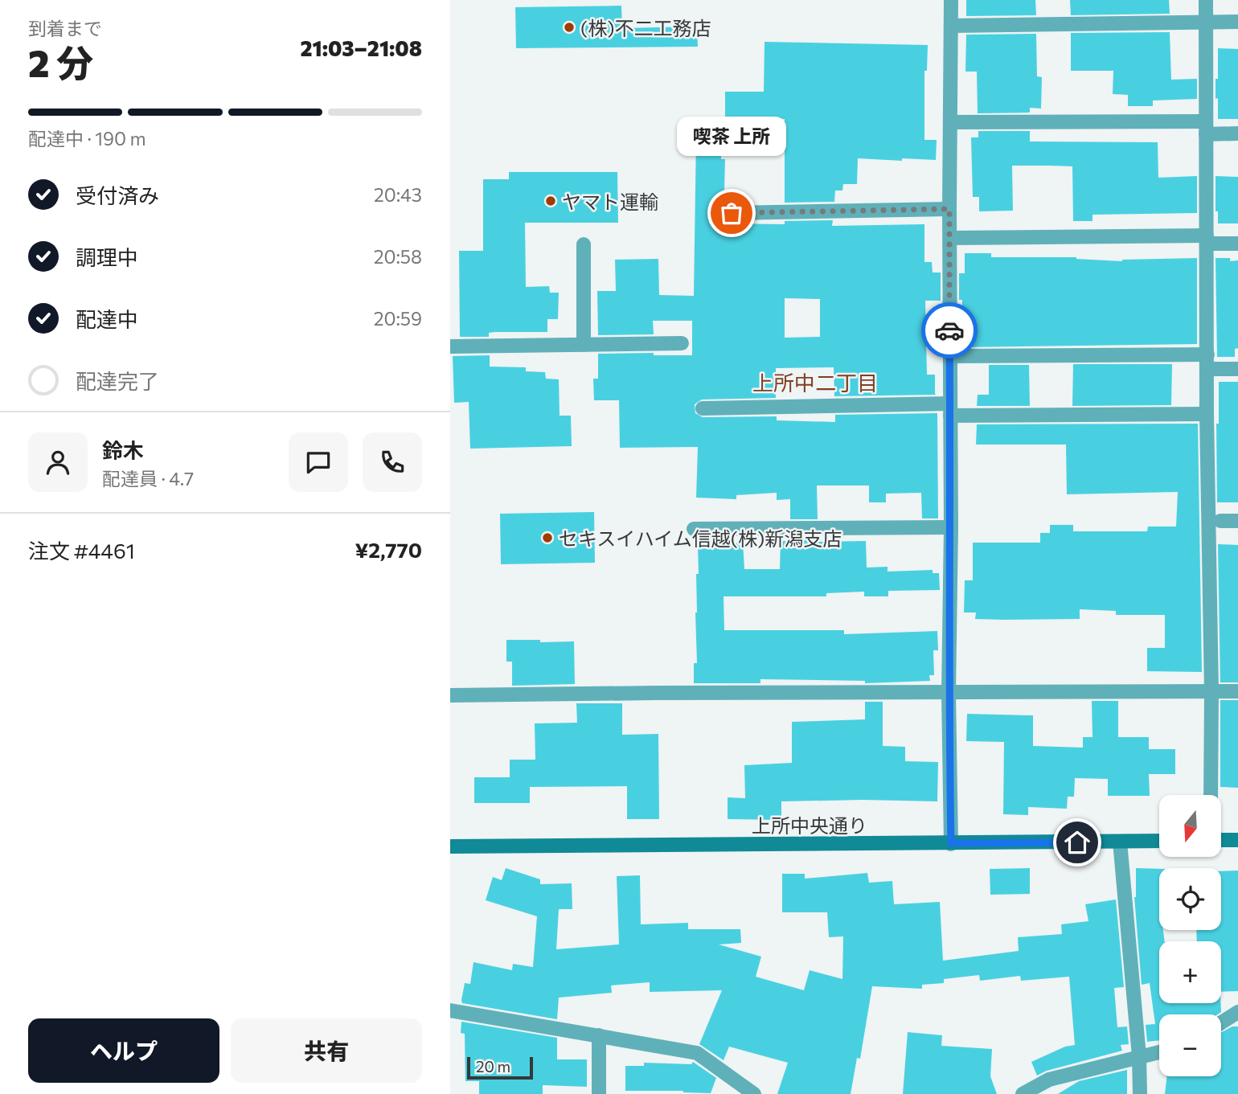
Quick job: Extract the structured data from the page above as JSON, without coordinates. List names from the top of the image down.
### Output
{
  "streets": {
    "street": ["上所中央通り"]
  },
  "districts": ["上所中二丁目"],
  "places": [
    "(株)不二工務店",
    "ヤマト運輸",
    "喫茶 上所",
    "セキスイハイム信越(株)新潟支店"
  ],
  "scale_bar": "20 m",
  "north": "bottom",
  "page": {
    "heading": ["2 分", "到着まで", "21:03–21:08"],
    "panel": [
      "鈴木",
      "配達員 · 4.7",
      "注文 #4461",
      "¥2,770"
    ],
    "bar": "配達中 · 190 m",
    "bubble": "喫茶 上所",
    "list": [
      ["受付済み", "20:43"],
      ["調理中", "20:58"],
      ["配達中", "20:59"],
      "配達完了"
    ],
    "map_buttons": ["+", "−"],
    "buttons": ["ヘルプ", "共有"],
    "scale": "20 m"
  }
}
